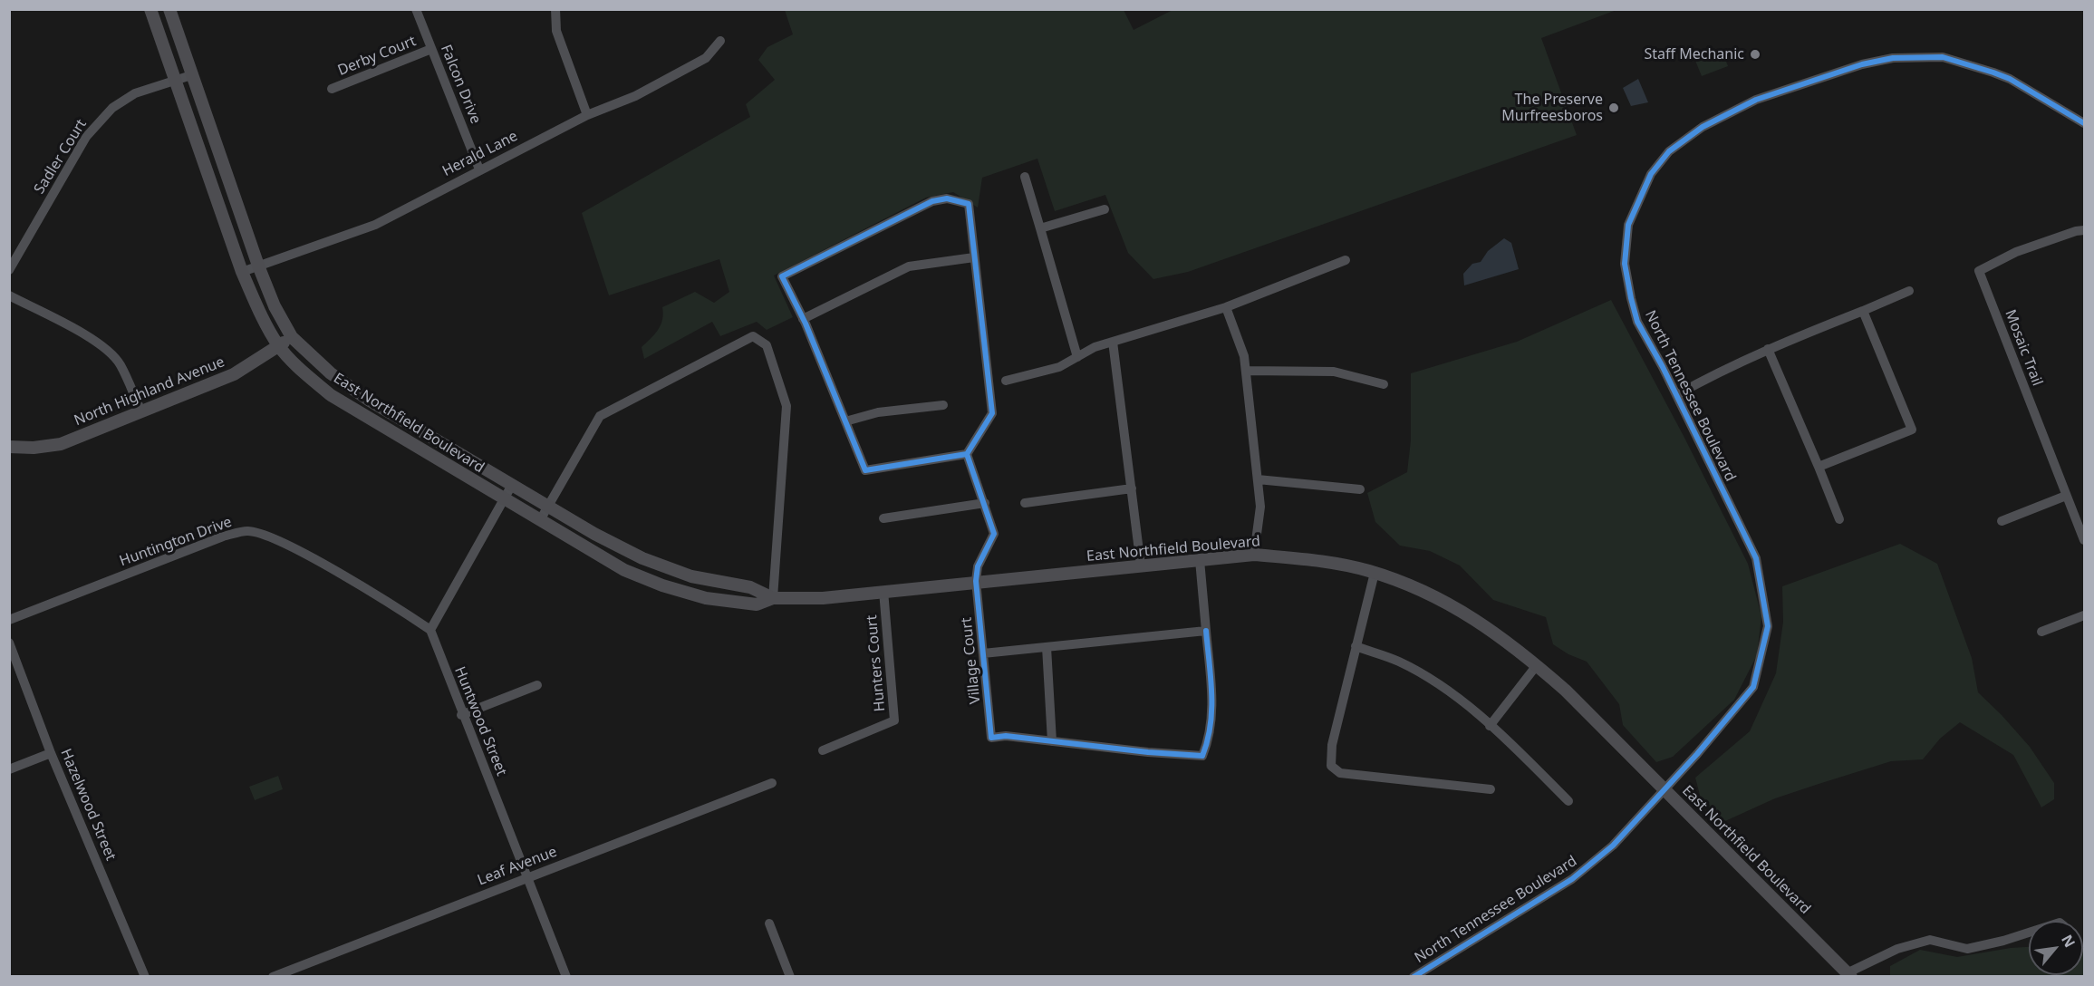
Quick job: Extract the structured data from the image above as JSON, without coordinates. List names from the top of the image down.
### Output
{
  "streets": {
    "main road": ["North Highland Avenue", "East Northfield Boulevard"],
    "street": [
      "Derby Court",
      "Falcon Drive",
      "Herald Lane",
      "Sadler Court",
      "Mosaic Trail",
      "North Tennessee Boulevard",
      "Huntington Drive",
      "Village Court",
      "Hunters Court",
      "Huntwood Street",
      "Hazelwood Street",
      "Leaf Avenue"
    ]
  },
  "crossings": [
    ["Derby Court", "Falcon Drive"],
    ["Falcon Drive", "Herald Lane"],
    ["Herald Lane", "East Northfield Boulevard"],
    ["Sadler Court", "East Northfield Boulevard"],
    ["North Highland Avenue", "East Northfield Boulevard"],
    ["North Tennessee Boulevard", "East Northfield Boulevard"],
    ["East Northfield Boulevard", "Village Court"],
    ["East Northfield Boulevard", "Hunters Court"],
    ["Huntington Drive", "Huntwood Street"],
    ["Huntwood Street", "Leaf Avenue"]
  ],
  "places": ["Staff Mechanic", "The Preserve Murfreesboros"],
  "north": "top right"
}
